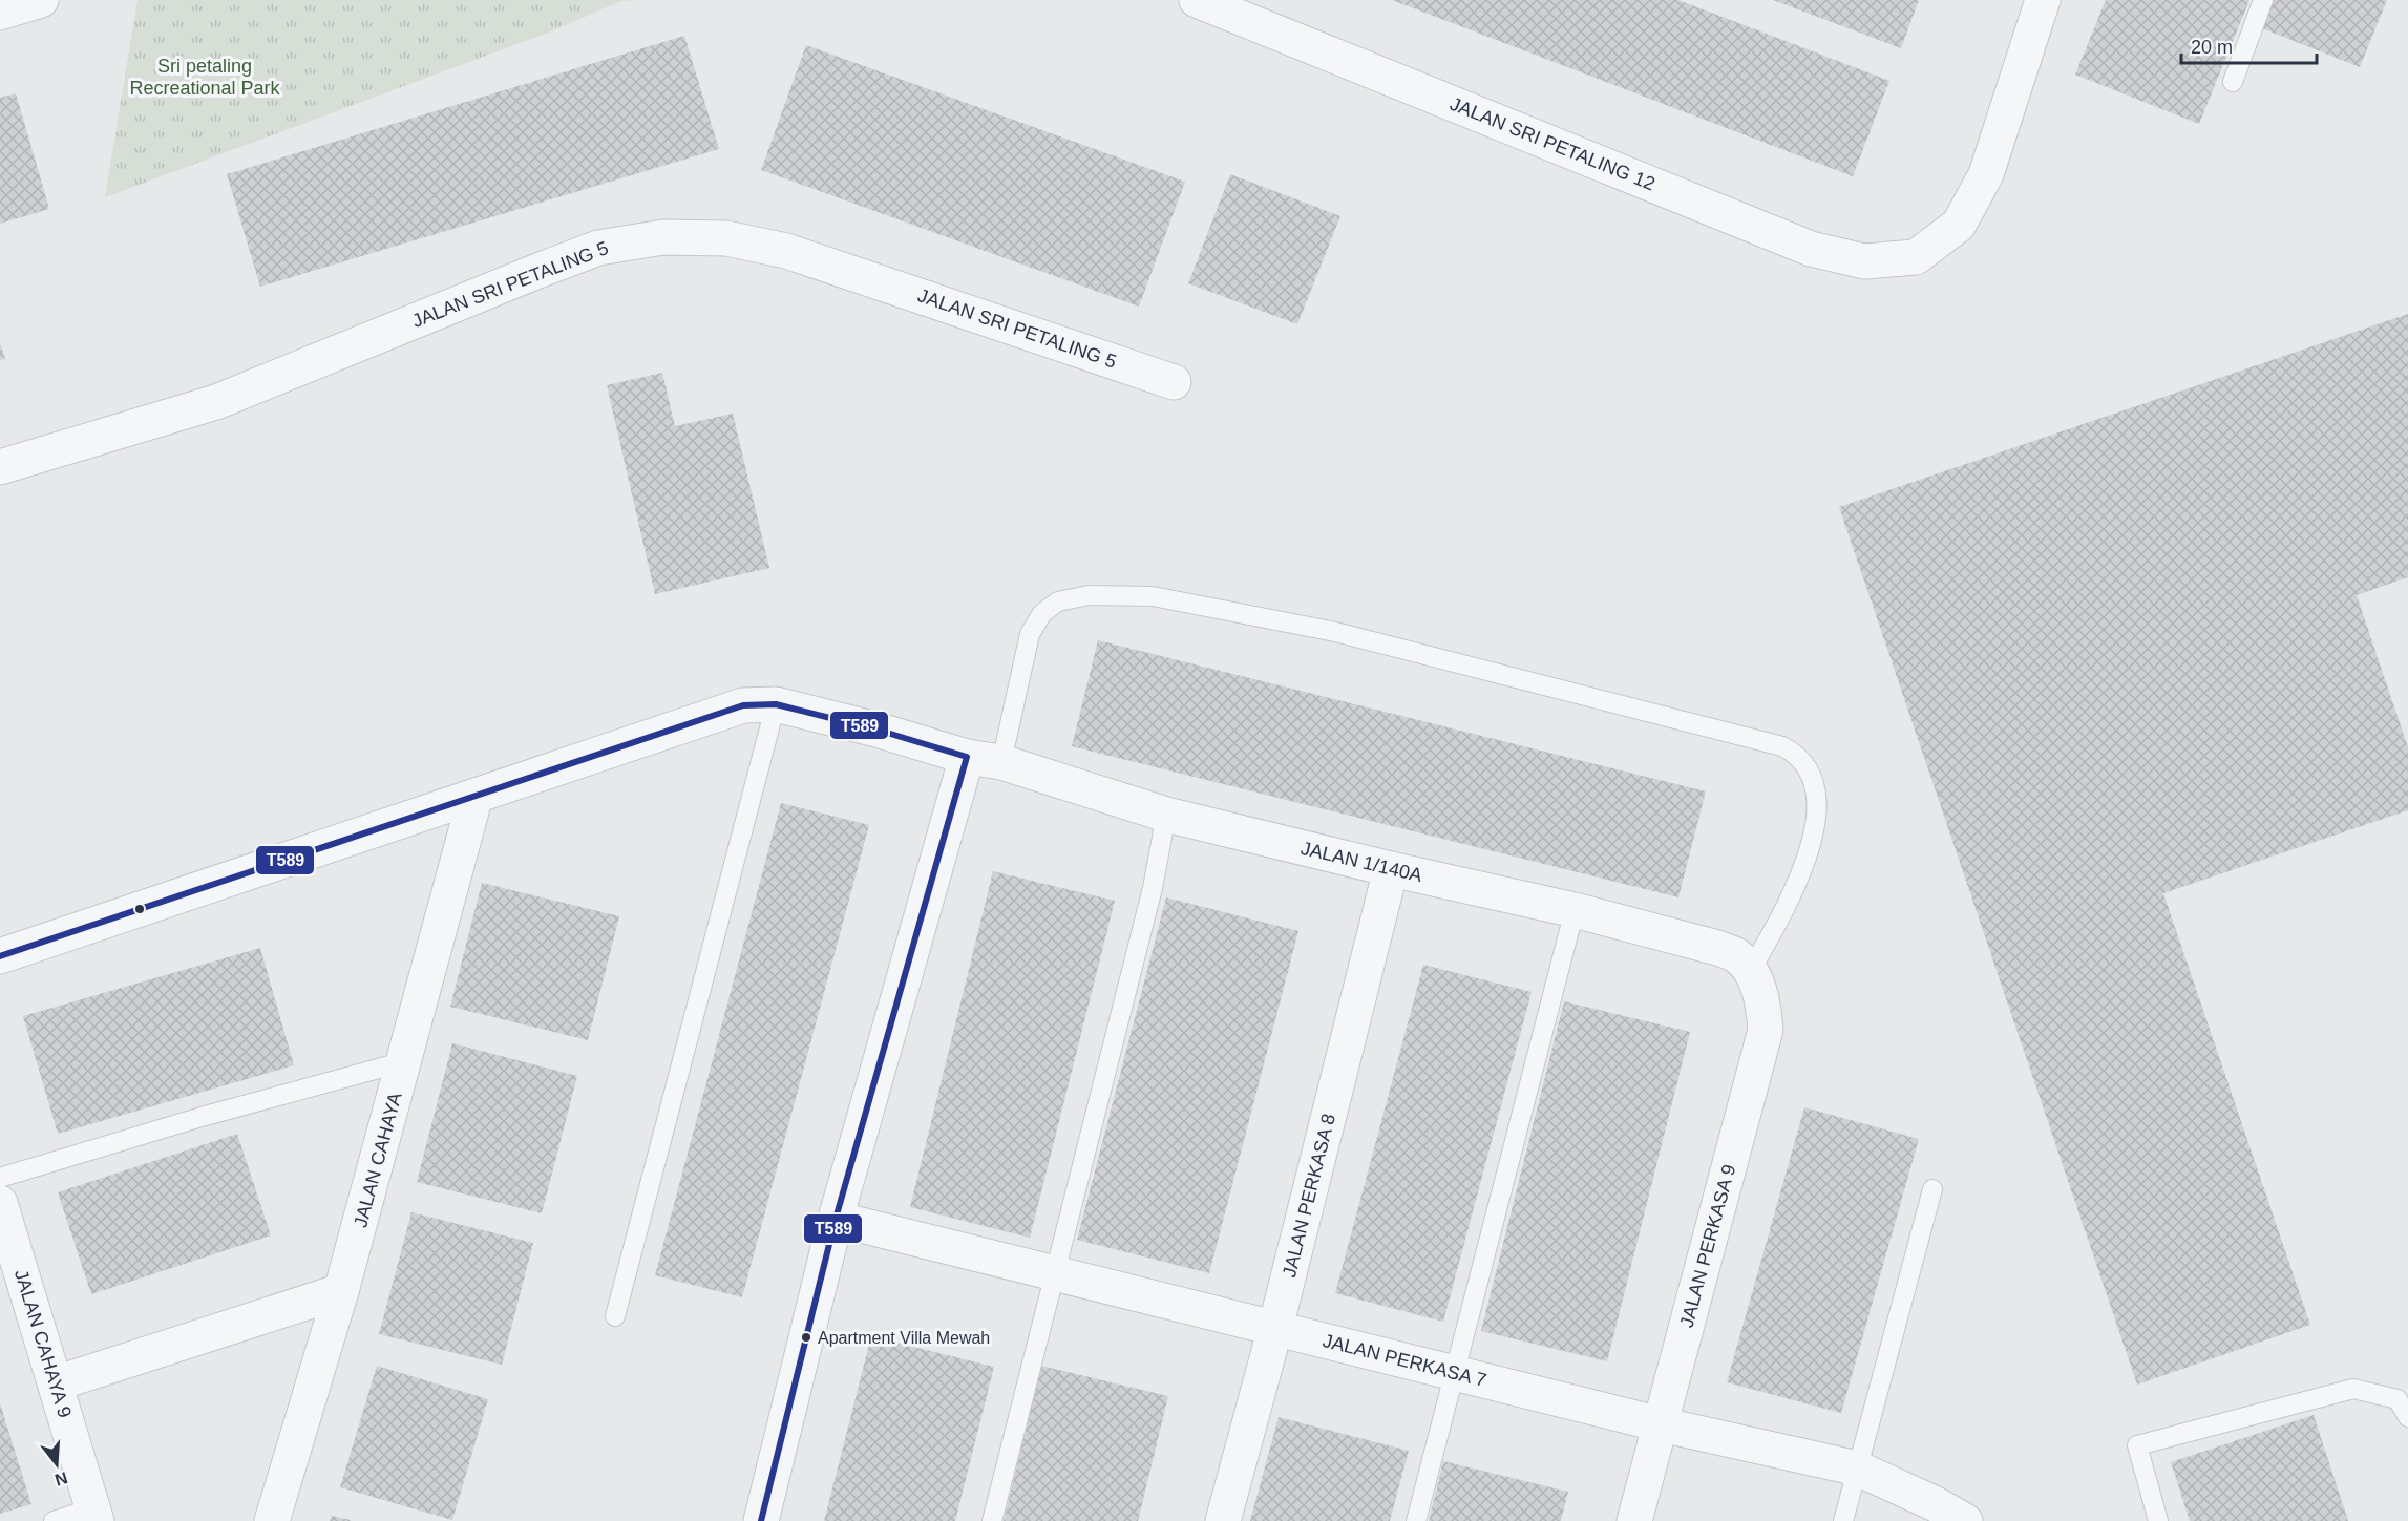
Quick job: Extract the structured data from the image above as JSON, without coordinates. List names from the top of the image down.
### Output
{
  "streets": {
    "street": [
      "JALAN SRI PETALING 12",
      "JALAN SRI PETALING 5",
      "JALAN 1/140A",
      "JALAN CAHAYA",
      "JALAN PERKASA 8",
      "JALAN PERKASA 9",
      "JALAN CAHAYA 9",
      "JALAN PERKASA 7"
    ]
  },
  "crossings": [
    ["JALAN 1/140A", "JALAN CAHAYA"],
    ["JALAN 1/140A", "JALAN PERKASA 8"],
    ["JALAN 1/140A", "JALAN PERKASA 9"],
    ["JALAN PERKASA 8", "JALAN PERKASA 7"],
    ["JALAN PERKASA 9", "JALAN PERKASA 7"]
  ],
  "parks": ["Sri petaling Recreational Park"],
  "places": ["Apartment Villa Mewah"],
  "lines": ["transit line T589"],
  "scale_bar": "20 m",
  "north": "bottom"
}
